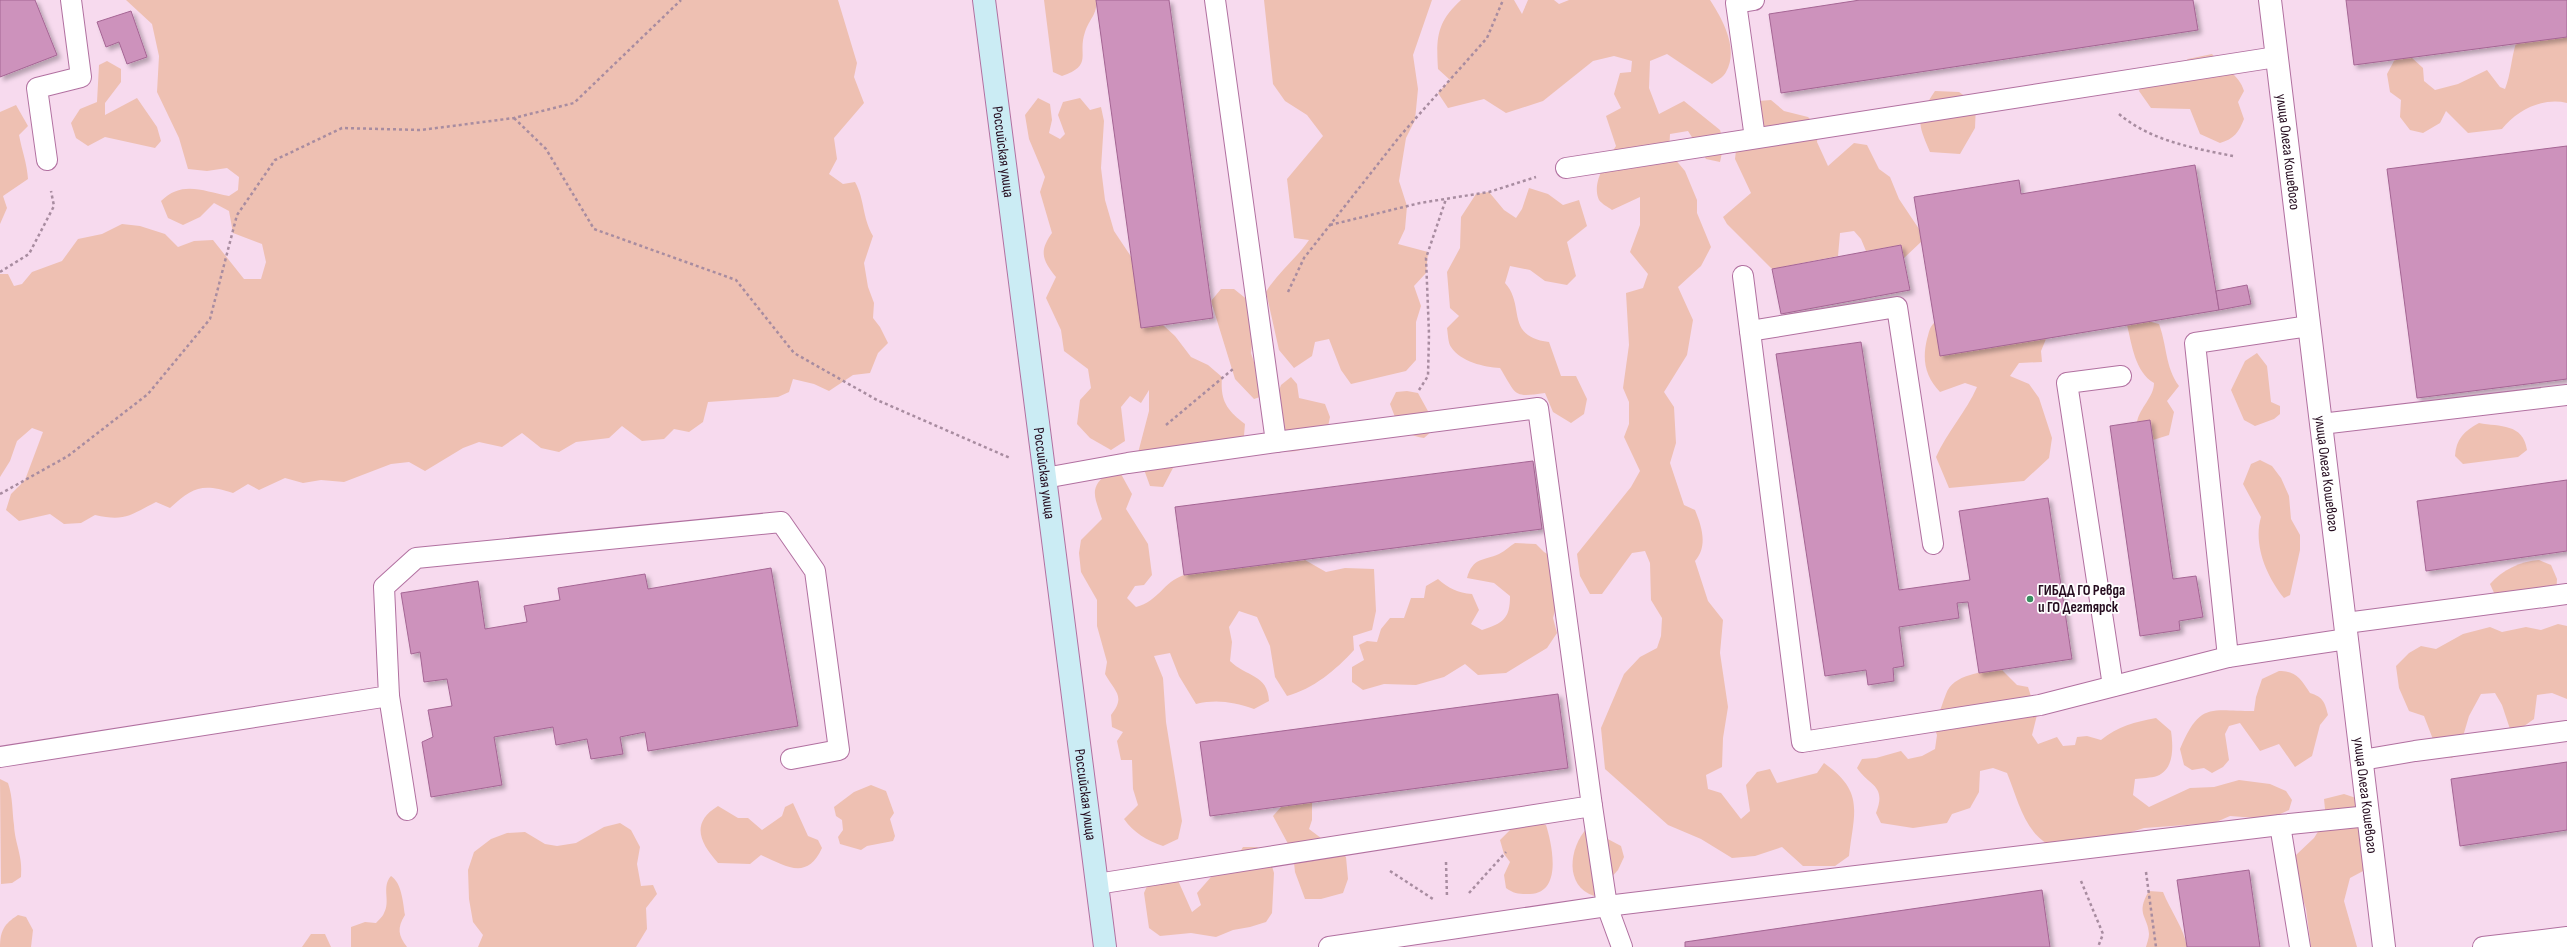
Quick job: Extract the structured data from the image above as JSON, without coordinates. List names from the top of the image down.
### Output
{
  "streets": {
    "main road": ["Российская улица"],
    "street": ["улица Олега Кошевого"]
  },
  "places": ["ГИБДД ГО Ревда и ГО Дегтярск"]
}
